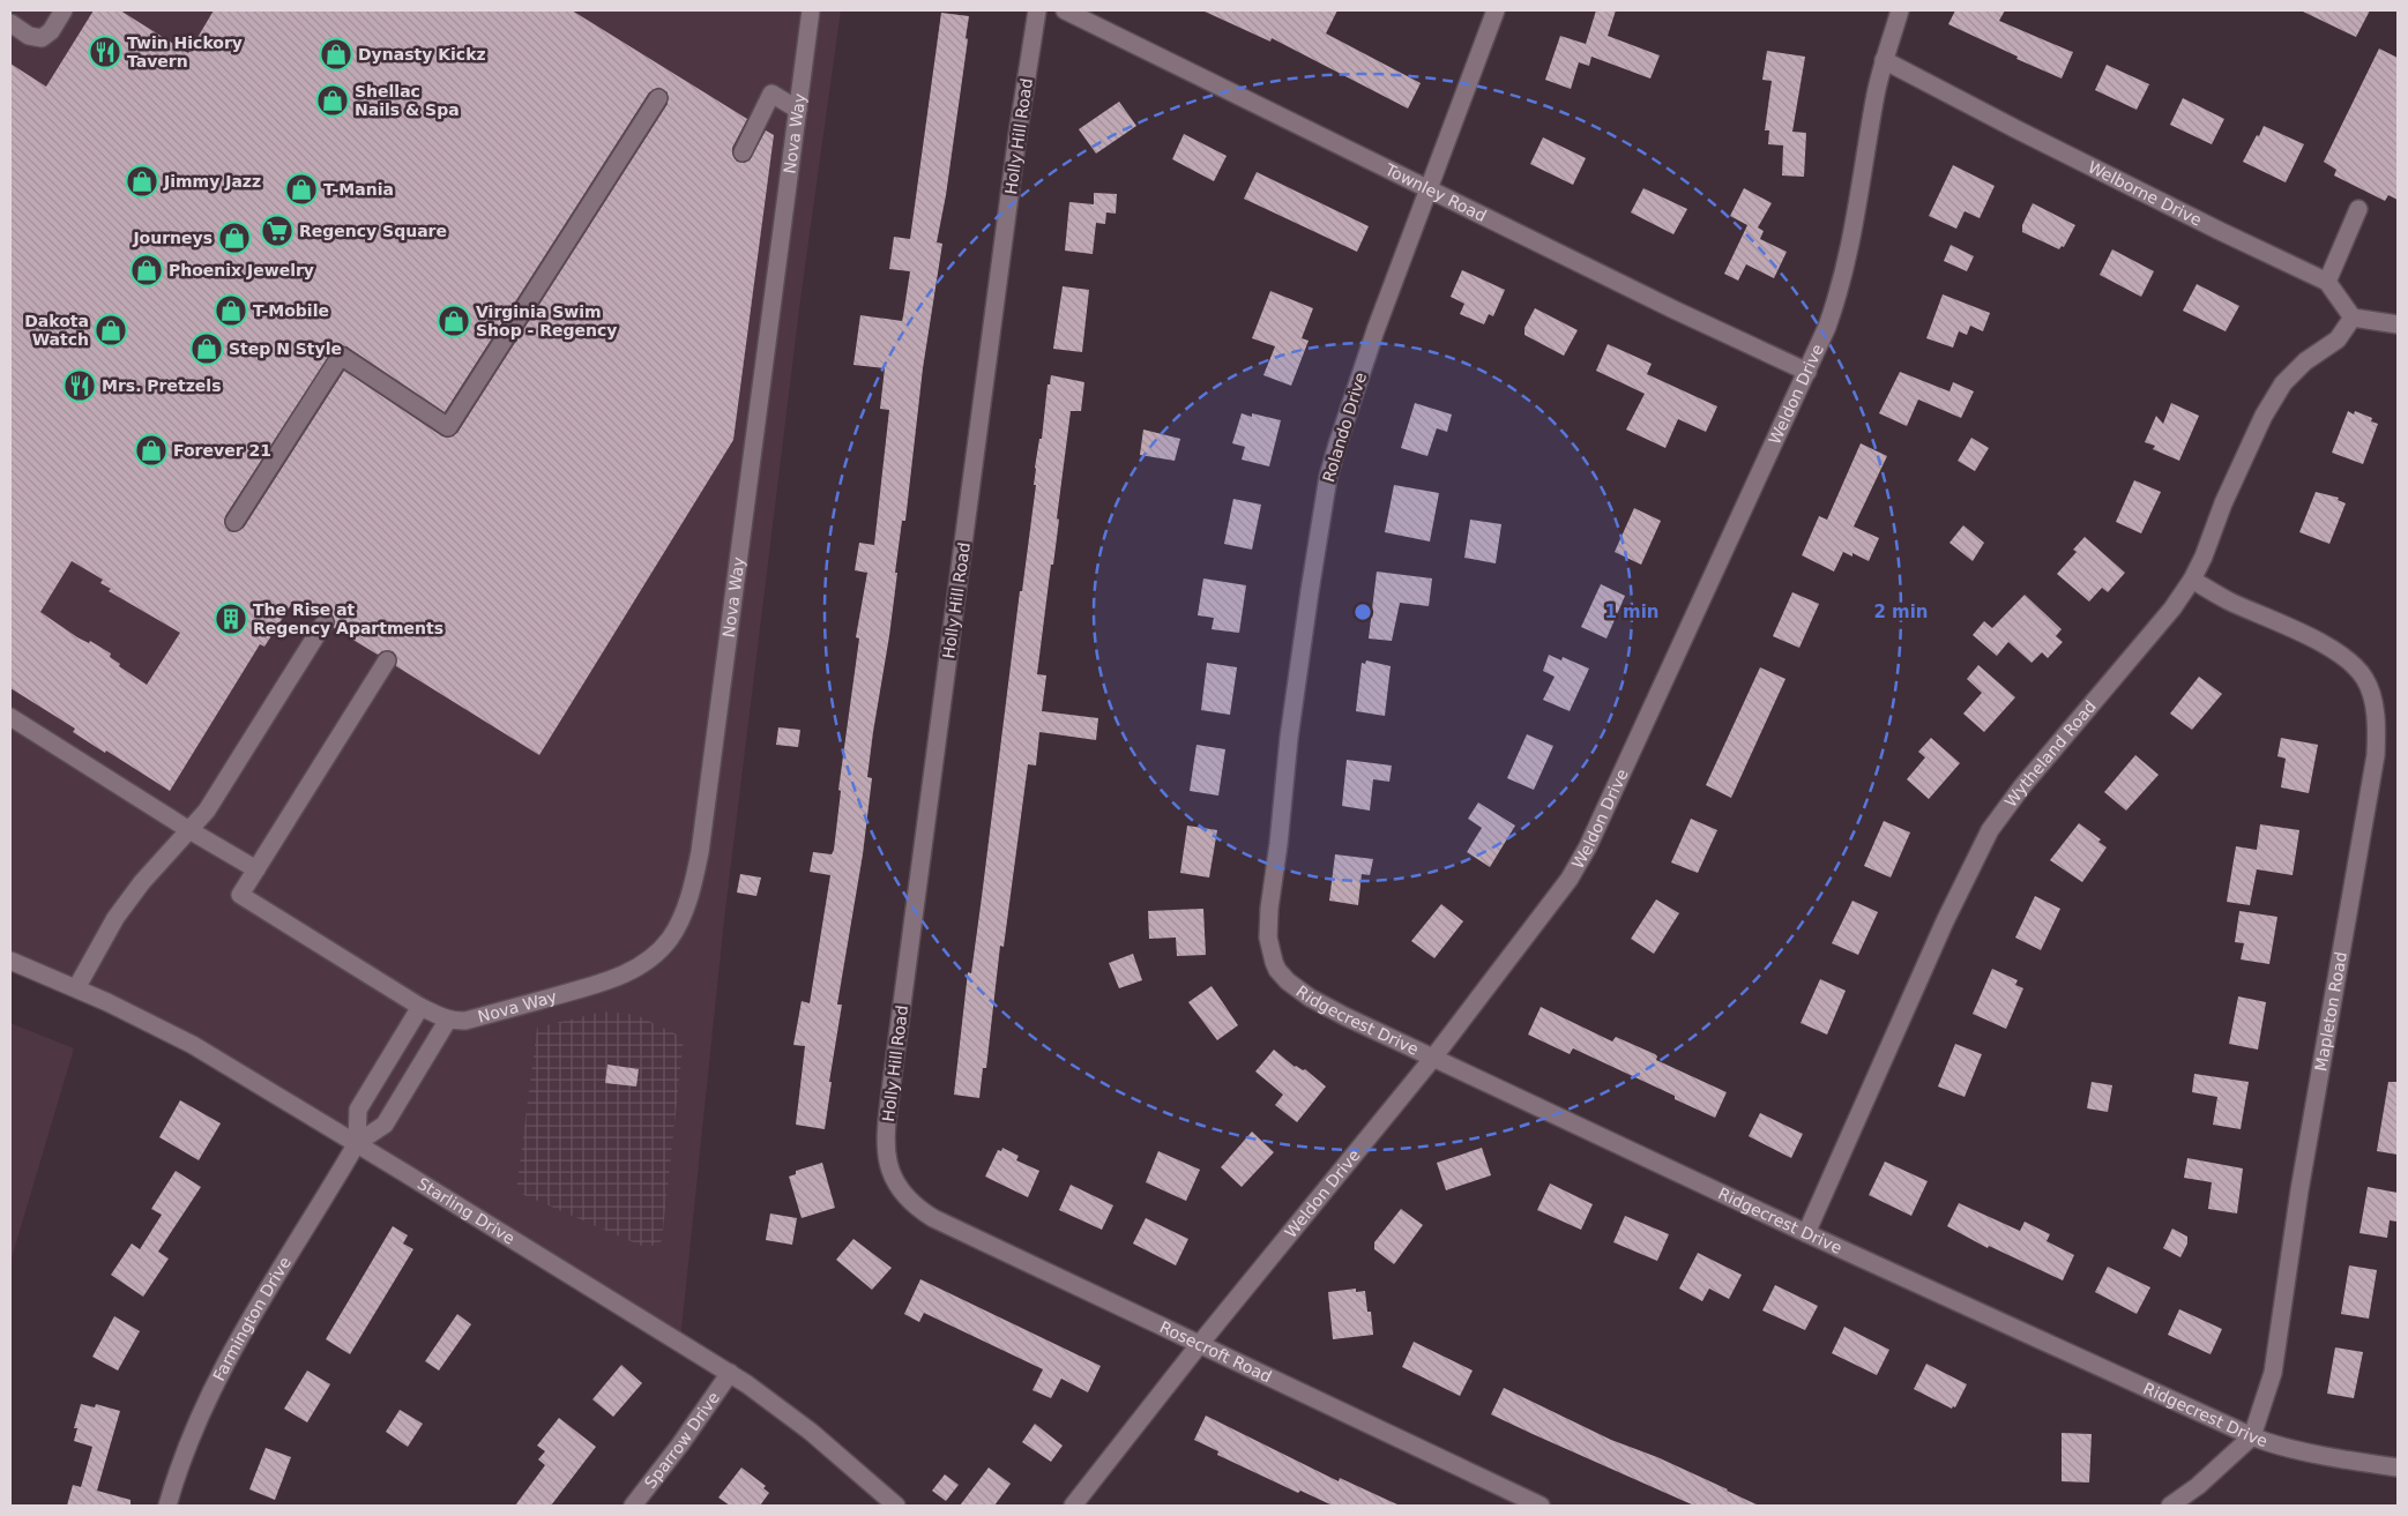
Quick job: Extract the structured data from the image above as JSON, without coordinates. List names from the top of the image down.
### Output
{
  "streets": {
    "street": [
      "Nova Way",
      "Holly Hill Road",
      "Townley Road",
      "Welborne Drive",
      "Weldon Drive",
      "Rolando Drive",
      "Wytheland Road",
      "Mapleton Road",
      "Ridgecrest Drive",
      "Starling Drive",
      "Farmington Drive",
      "Rosecroft Road",
      "Sparrow Drive"
    ]
  },
  "crossings": [
    ["Holly Hill Road", "Rosecroft Road"],
    ["Townley Road", "Weldon Drive"],
    ["Townley Road", "Rolando Drive"],
    ["Welborne Drive", "Weldon Drive"],
    ["Welborne Drive", "Wytheland Road"],
    ["Weldon Drive", "Ridgecrest Drive"],
    ["Weldon Drive", "Rosecroft Road"],
    ["Rolando Drive", "Ridgecrest Drive"],
    ["Wytheland Road", "Mapleton Road"],
    ["Wytheland Road", "Ridgecrest Drive"],
    ["Mapleton Road", "Ridgecrest Drive"],
    ["Starling Drive", "Farmington Drive"],
    ["Starling Drive", "Sparrow Drive"]
  ],
  "places": {
    "restaurant": ["Twin Hickory Tavern", "Mrs. Pretzels"],
    "shop": [
      "Dynasty Kickz",
      "Shellac Nails & Spa",
      "Jimmy Jazz",
      "T-Mania",
      "Journeys",
      "Phoenix Jewelry",
      "T-Mobile",
      "Virginia Swim Shop - Regency",
      "Dakota Watch",
      "Step N Style",
      "Forever 21"
    ],
    "supermarket": ["Regency Square"],
    "building": ["The Rise at Regency Apartments"]
  },
  "rings": ["1 min", "2 min"]
}
